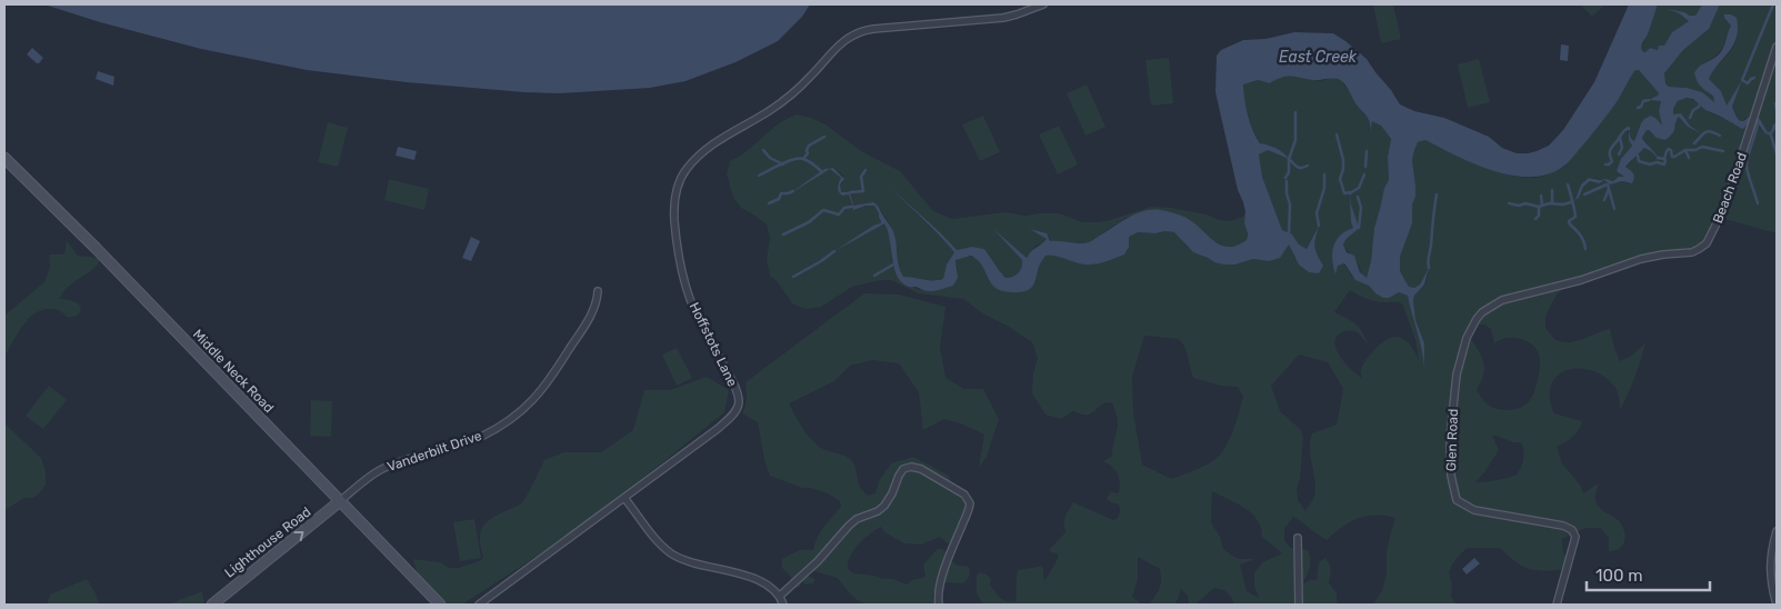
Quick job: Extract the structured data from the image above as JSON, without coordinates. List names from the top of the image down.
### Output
{
  "streets": {
    "street": [
      "Beach Road",
      "Hoffstots Lane",
      "Middle Neck Road",
      "Glen Road",
      "Vanderbilt Drive",
      "Lighthouse Road"
    ]
  },
  "crossings": [
    ["Beach Road", "Glen Road"],
    ["Middle Neck Road", "Vanderbilt Drive"],
    ["Middle Neck Road", "Lighthouse Road"],
    ["Vanderbilt Drive", "Lighthouse Road"]
  ],
  "one_way": ["Lighthouse Road"],
  "water": ["East Creek"],
  "scale_bar": "100 m"
}
